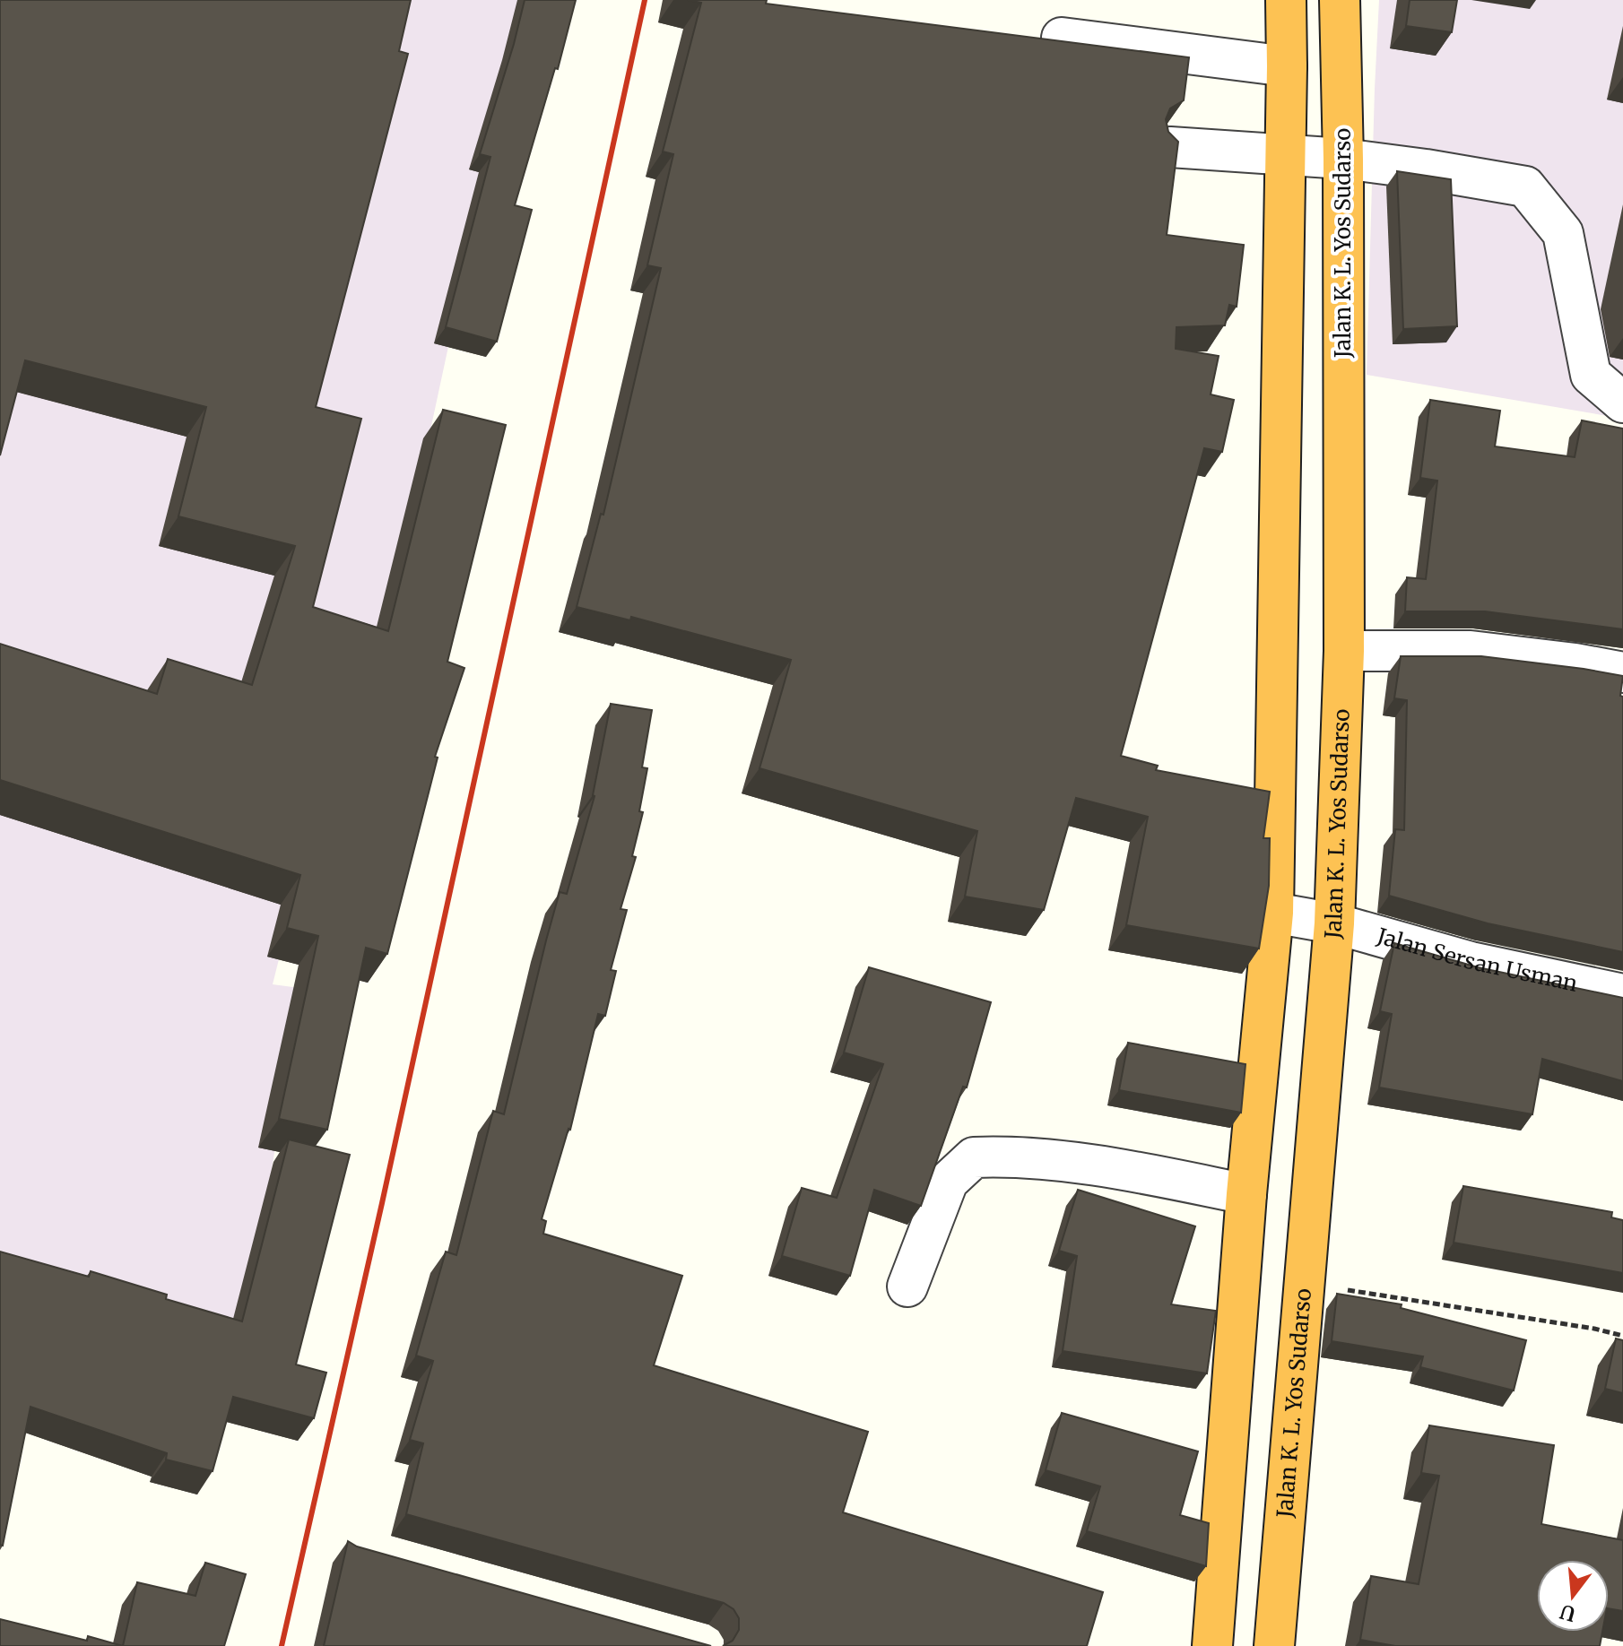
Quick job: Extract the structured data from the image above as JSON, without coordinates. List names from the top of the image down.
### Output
{
  "streets": {
    "highway": ["Jalan K. L. Yos Sudarso"],
    "street": ["Jalan Sersan Usman"]
  },
  "crossings": [
    ["Jalan K. L. Yos Sudarso", "Jalan Sersan Usman"]
  ],
  "north": "bottom"
}
